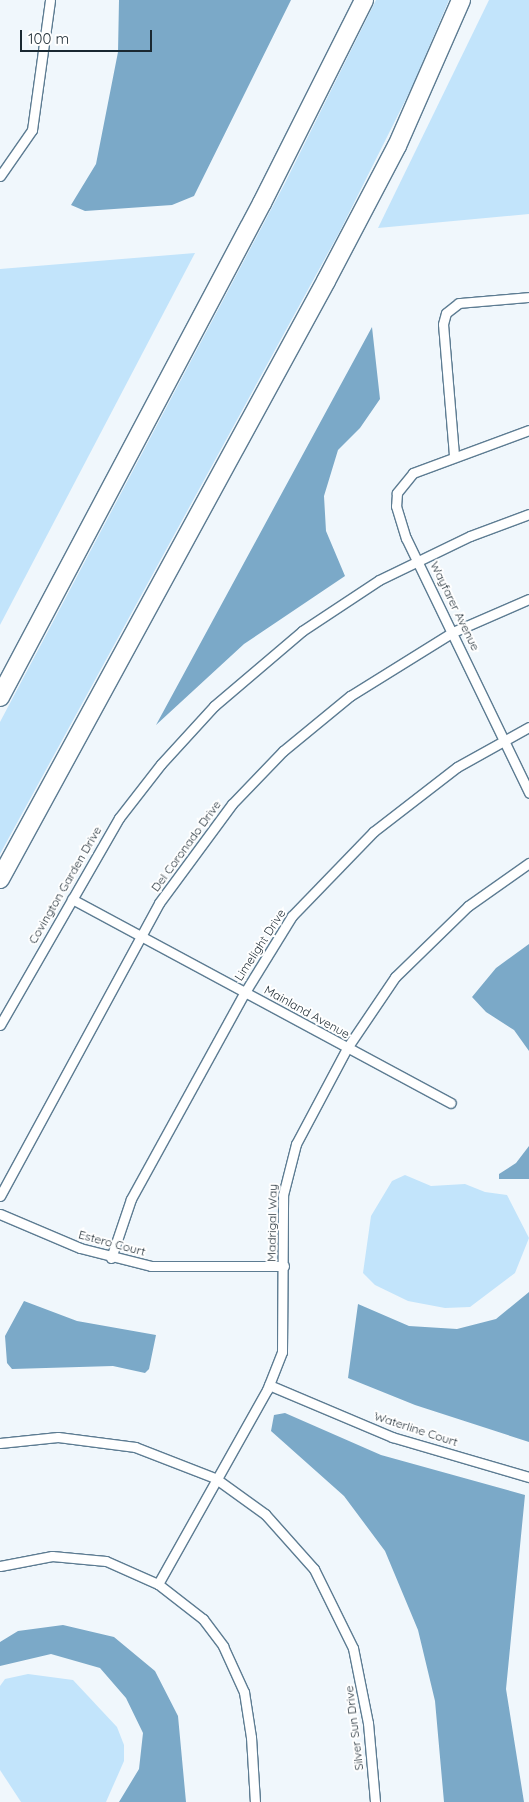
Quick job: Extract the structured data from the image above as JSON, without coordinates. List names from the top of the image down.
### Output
{
  "streets": {
    "street": [
      "Wayfarer Avenue",
      "Del Coronado Drive",
      "Covington Garden Drive",
      "Limelight Drive",
      "Mainland Avenue",
      "Madrigal Way",
      "Estero Court",
      "Waterline Court",
      "Silver Sun Drive"
    ]
  },
  "crossings": [
    ["Wayfarer Avenue", "Del Coronado Drive"],
    ["Wayfarer Avenue", "Covington Garden Drive"],
    ["Wayfarer Avenue", "Limelight Drive"],
    ["Del Coronado Drive", "Mainland Avenue"],
    ["Covington Garden Drive", "Mainland Avenue"],
    ["Limelight Drive", "Mainland Avenue"],
    ["Limelight Drive", "Estero Court"],
    ["Mainland Avenue", "Madrigal Way"],
    ["Madrigal Way", "Estero Court"],
    ["Madrigal Way", "Waterline Court"],
    ["Madrigal Way", "Silver Sun Drive"]
  ],
  "scale_bar": "100 m"
}
